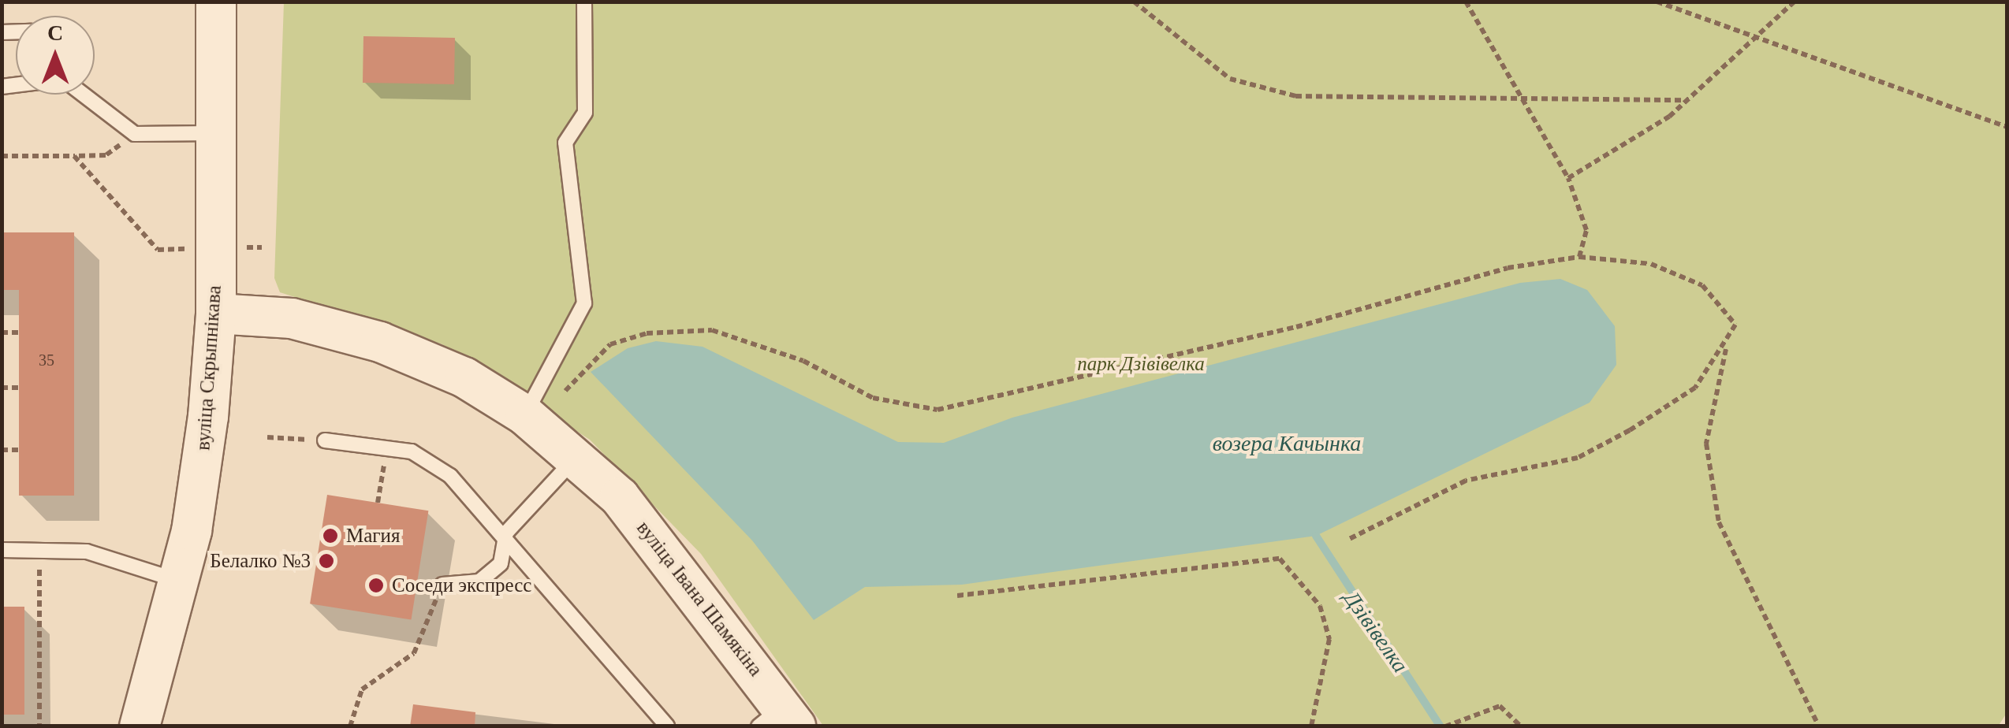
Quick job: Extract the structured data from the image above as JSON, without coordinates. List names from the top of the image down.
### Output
{
  "streets": {
    "main road": ["вуліца Скрыпнікава", "вуліца Івана Шамякіна"]
  },
  "crossings": [
    ["вуліца Скрыпнікава", "вуліца Івана Шамякіна"]
  ],
  "water": ["возера Качынка", "Дзівівелка"],
  "parks": ["парк Дзівівелка"],
  "places": ["Магия", "Белалко №3", "Соседи экспресс"],
  "house_numbers": ["35"],
  "north": "top"
}
